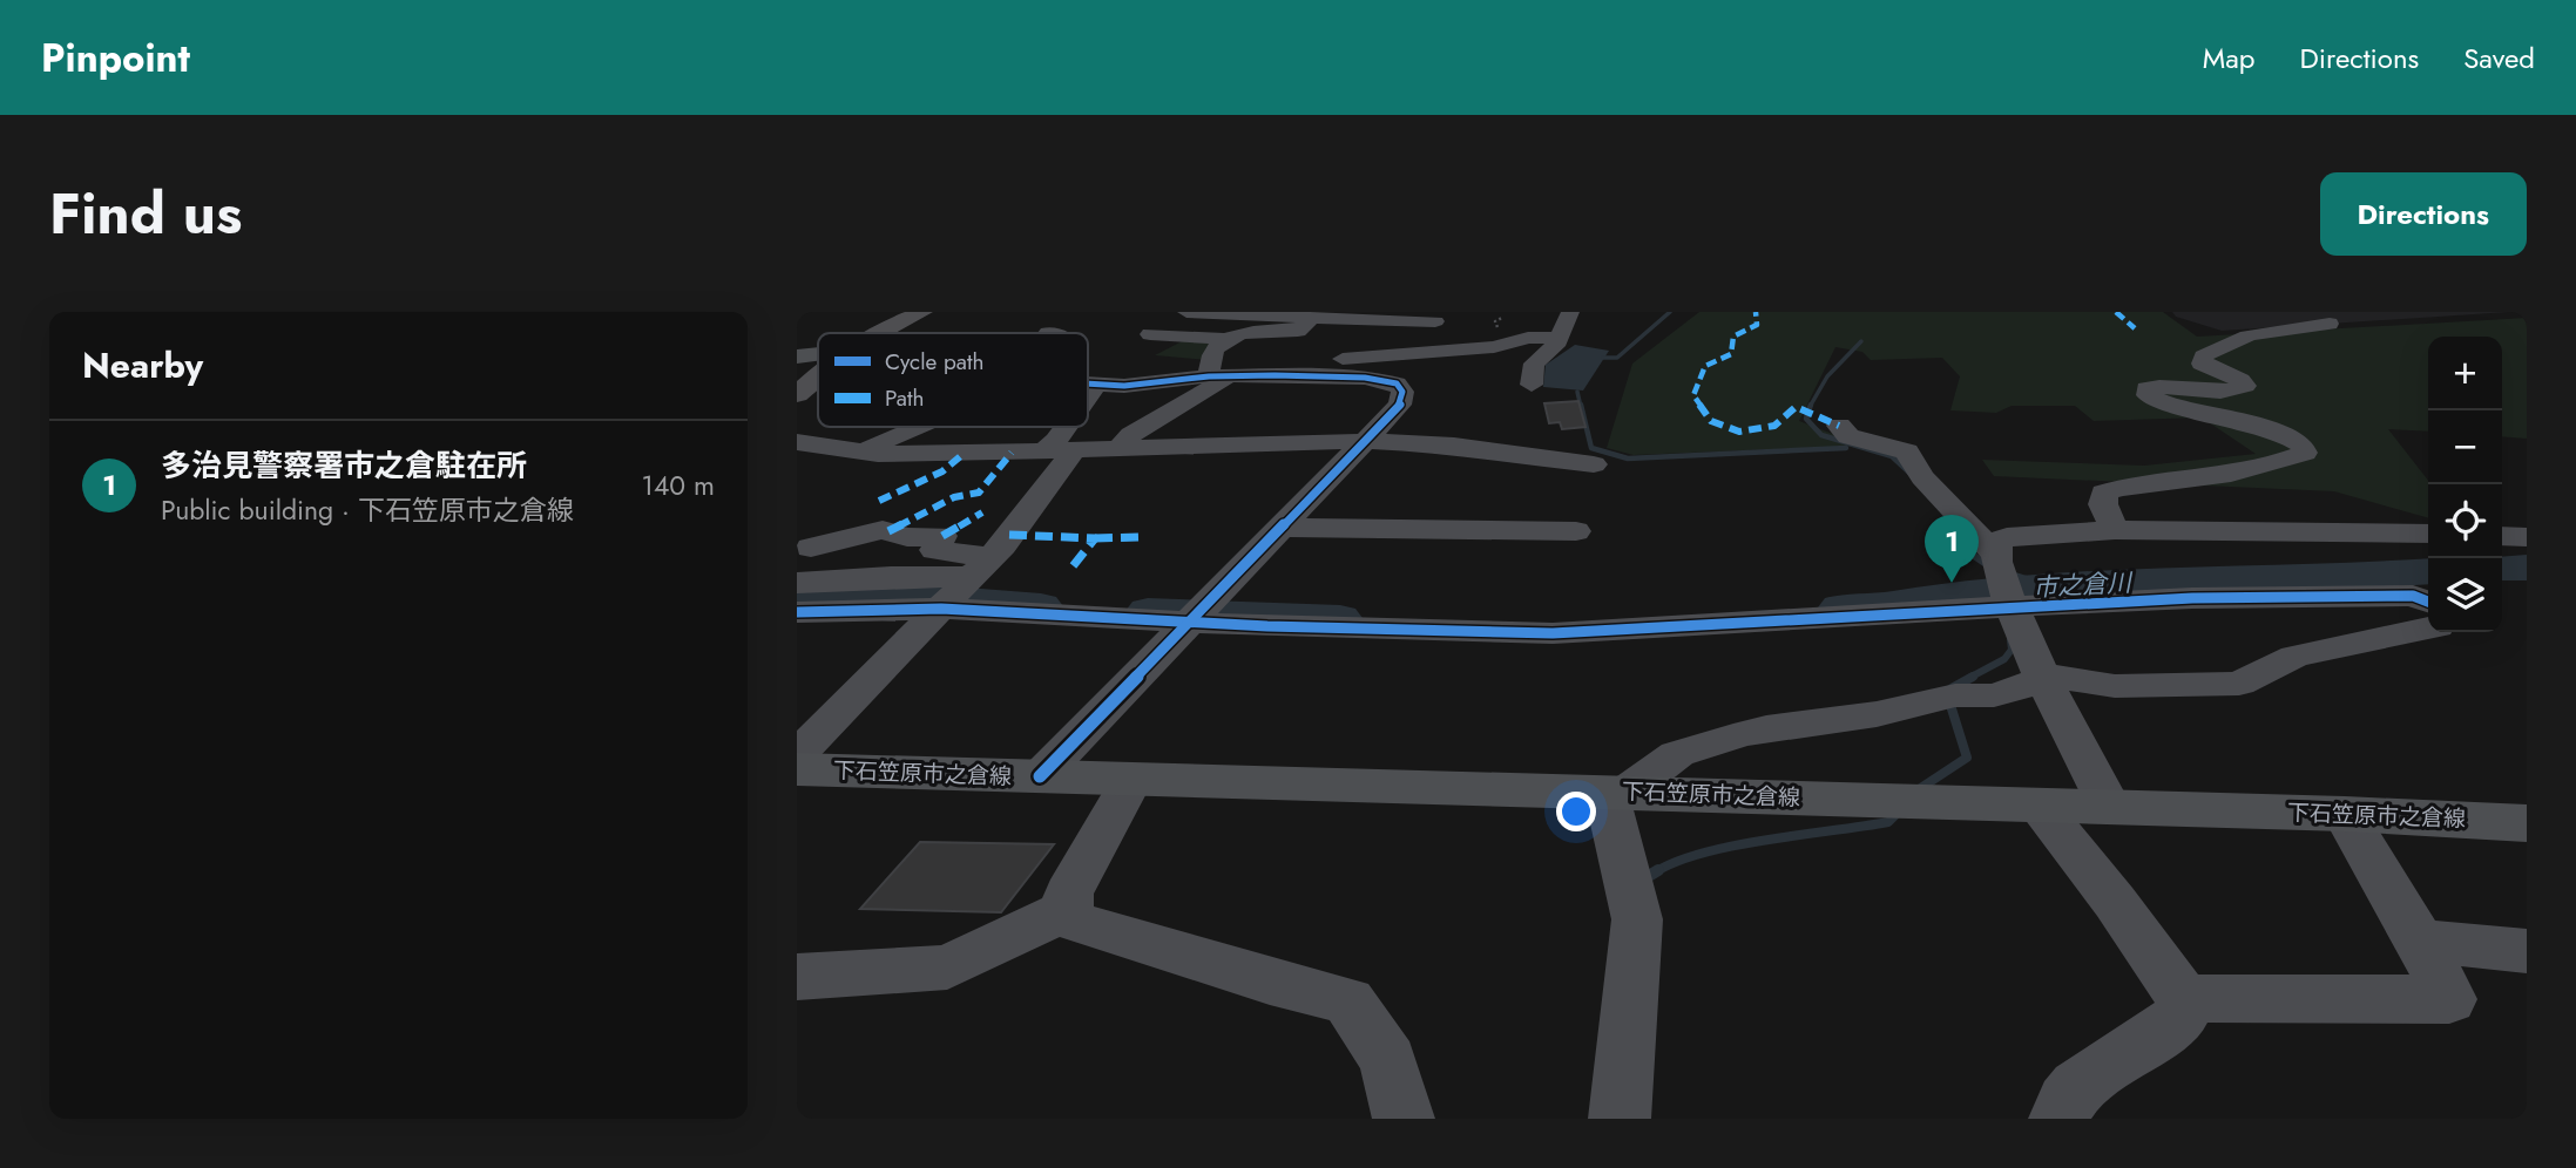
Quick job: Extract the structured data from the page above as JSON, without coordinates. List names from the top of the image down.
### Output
{
  "streets": {
    "main road": ["下石笠原市之倉線"]
  },
  "water": ["市之倉川"],
  "legend": ["Cycle path", "Path"],
  "page": {
    "header": "Pinpoint",
    "nav": ["Map", "Directions", "Saved"],
    "title": "Find us",
    "buttons": "Directions",
    "heading": "Nearby",
    "map_buttons": ["+", "−"],
    "list": [
      {
        "mark": "1",
        "name": "多治見警察署市之倉駐在所",
        "note": "Public building · 下石笠原市之倉線",
        "value": "140 m"
      }
    ],
    "pins": "1"
  }
}
